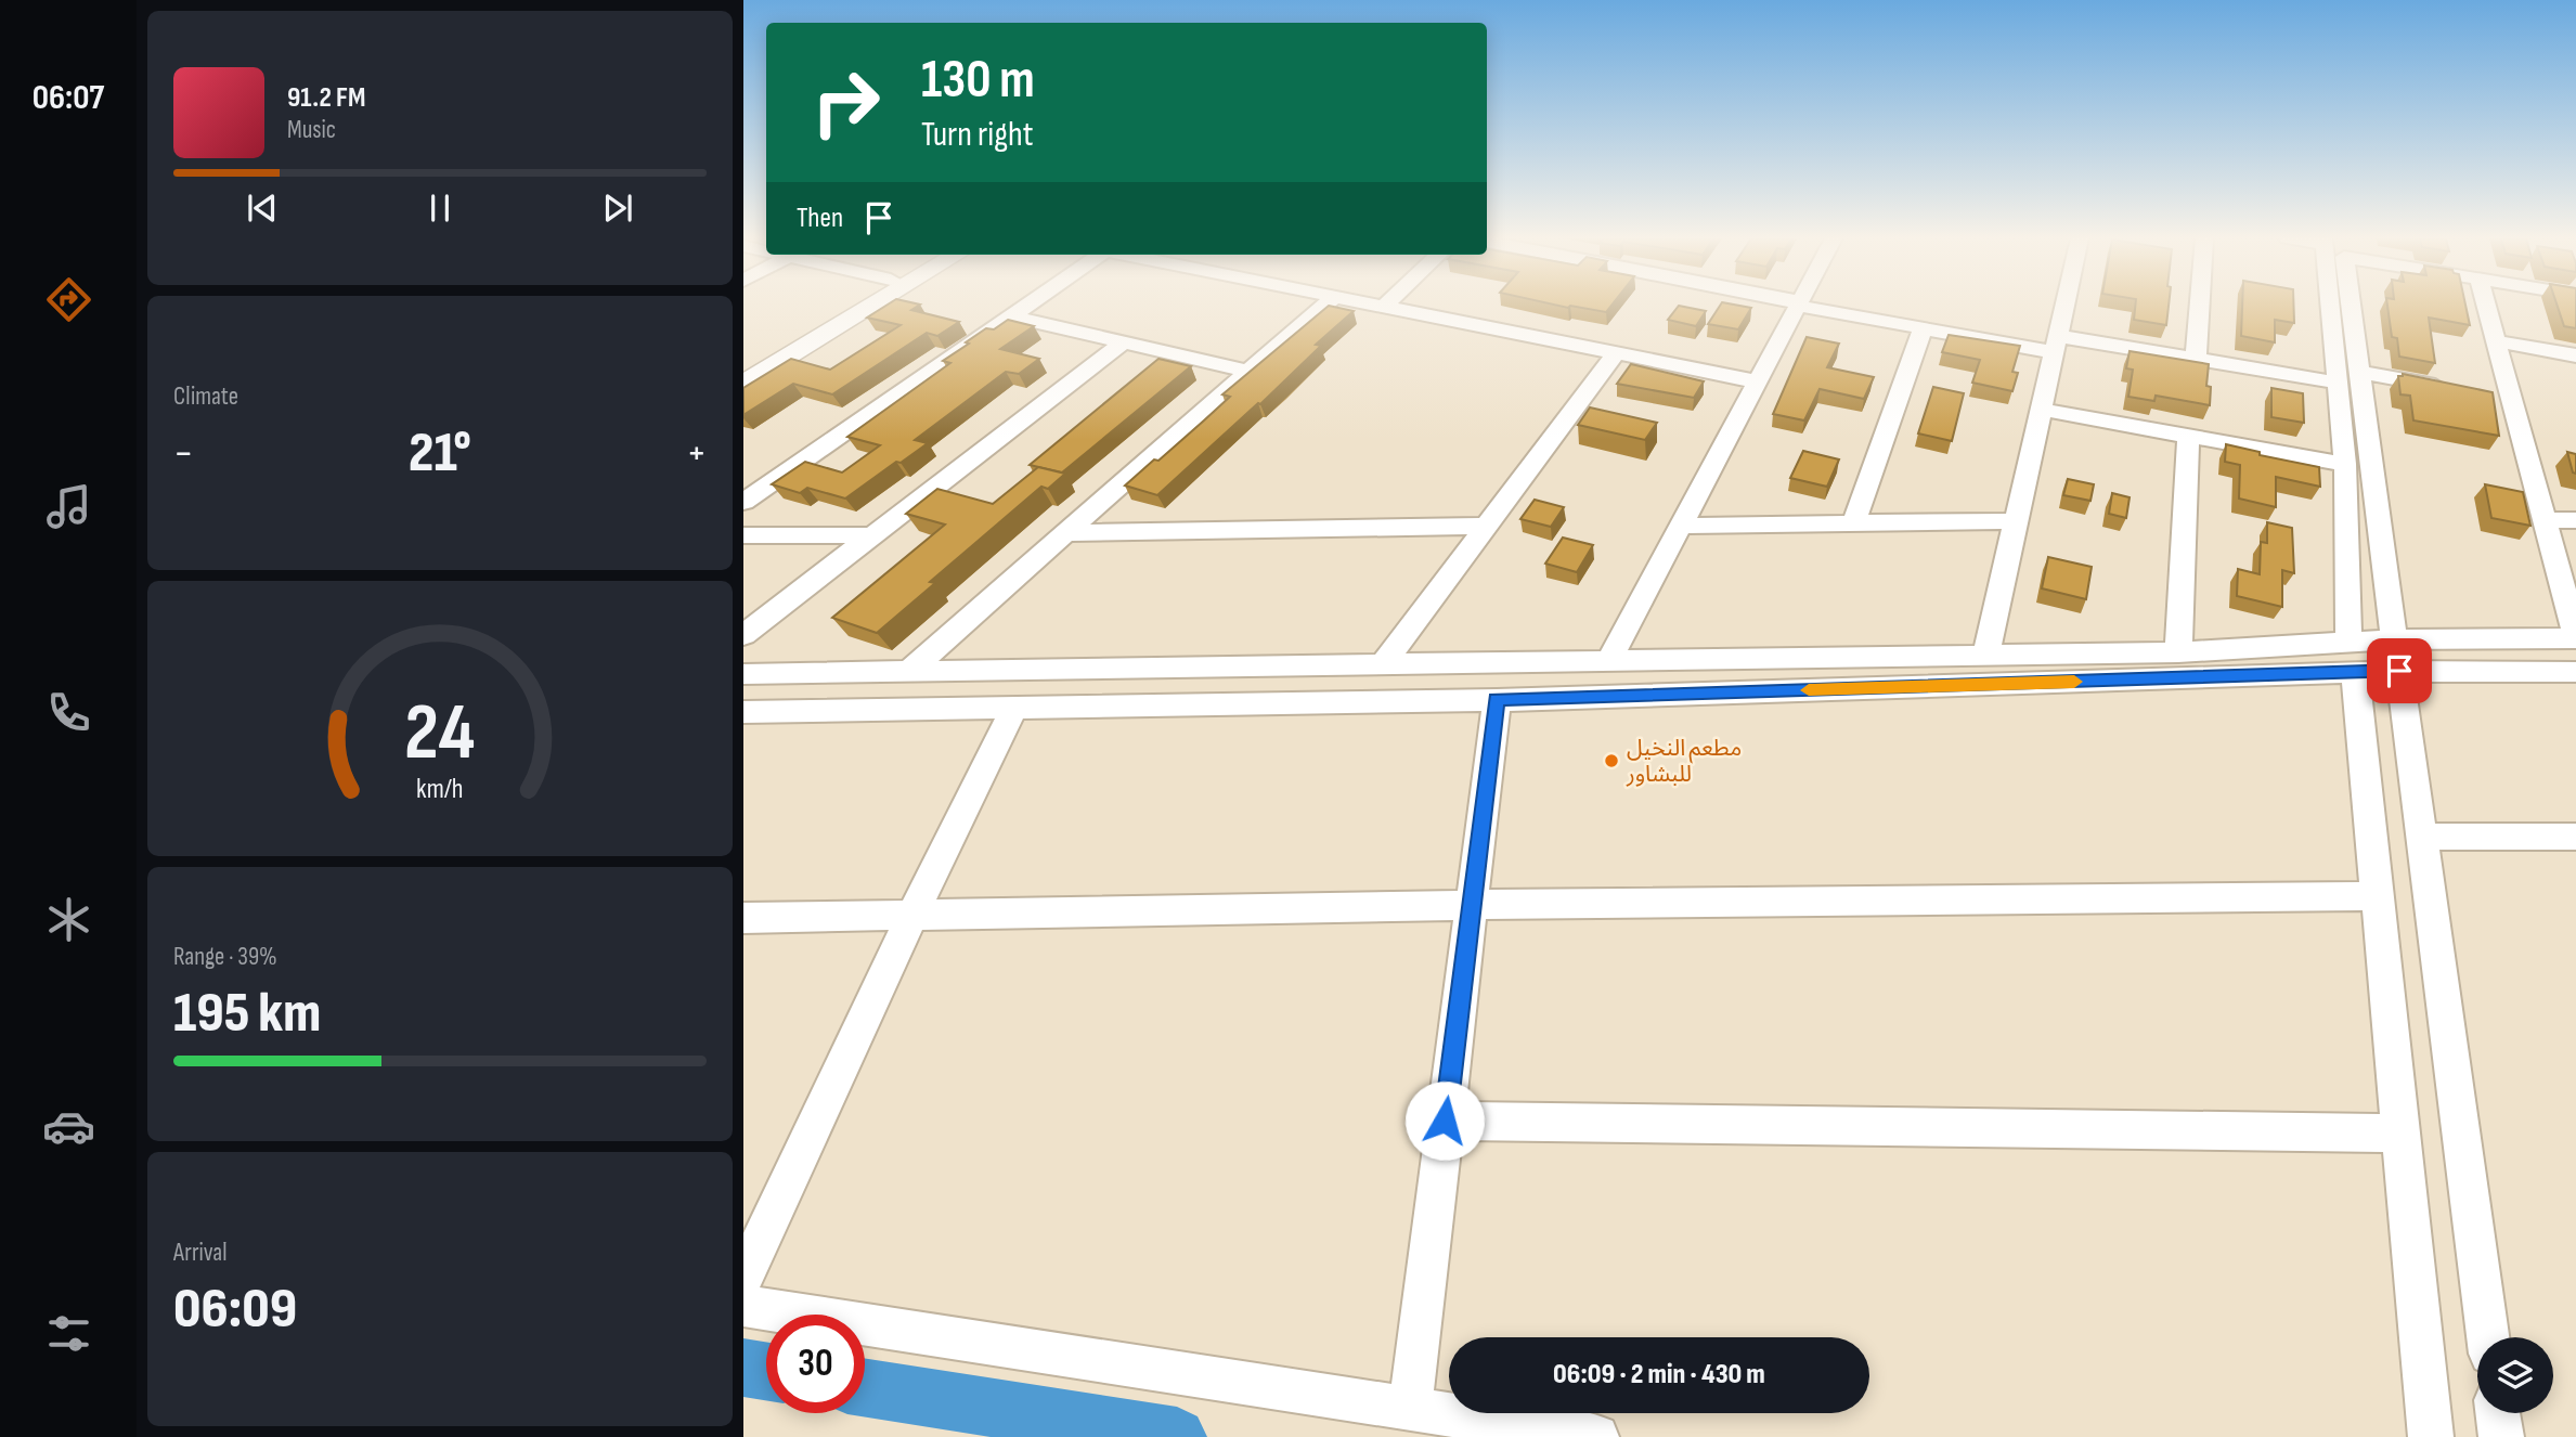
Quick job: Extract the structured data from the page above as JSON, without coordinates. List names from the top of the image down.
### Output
{
  "places": ["مطعم النخيل للبشاور"],
  "page": {
    "tabs": "06:07",
    "turn": ["130 m", "Turn right"],
    "song": ["91.2 FM", "Music"],
    "then": "Then",
    "tile": [
      "Climate",
      ["Range · 39%", "195 km"],
      ["Arrival", "06:09"]
    ],
    "heat": ["−", "21°", "+"],
    "limit": "30",
    "trip": "06:09 · 2 min · 430 m",
    "gauge": ["24", "km/h"]
  }
}
